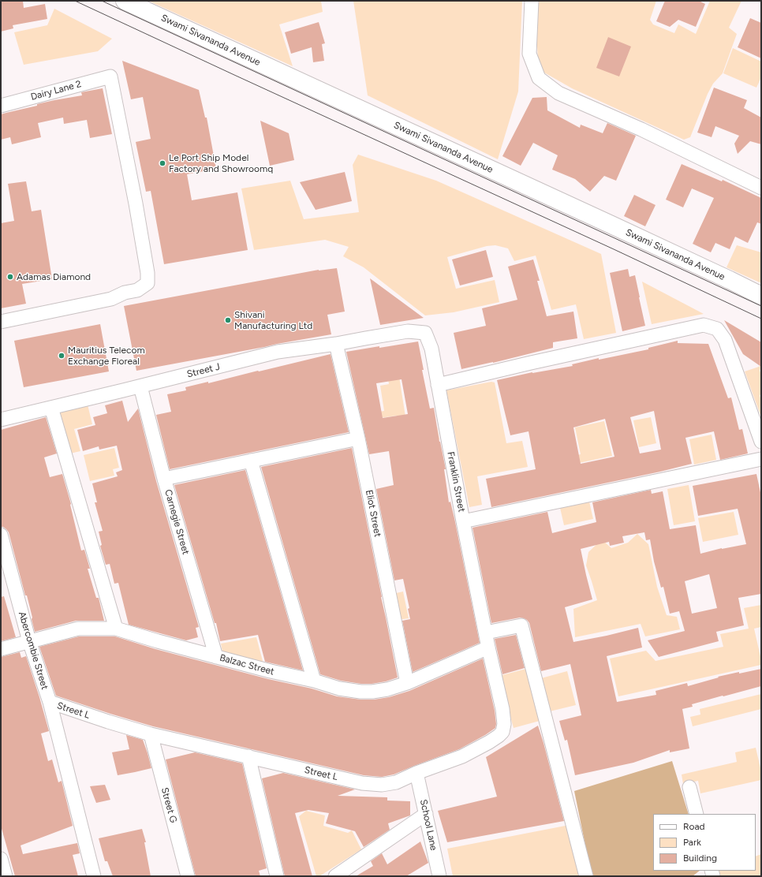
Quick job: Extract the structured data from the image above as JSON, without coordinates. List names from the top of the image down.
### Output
{
  "streets": {
    "street": [
      "Swami Sivananda Avenue",
      "Dairy Lane 2",
      "Street J",
      "Franklin Street",
      "Eliot Street",
      "Carnegie Street",
      "Abercombie Street",
      "Balzac Street",
      "Street L",
      "Street G",
      "School Lane"
    ]
  },
  "crossings": [
    ["Street J", "Franklin Street"],
    ["Street J", "Eliot Street"],
    ["Street J", "Carnegie Street"],
    ["Franklin Street", "Balzac Street"],
    ["Franklin Street", "Street L"],
    ["Eliot Street", "Balzac Street"],
    ["Carnegie Street", "Balzac Street"],
    ["Abercombie Street", "Balzac Street"],
    ["Abercombie Street", "Street L"],
    ["Balzac Street", "Street L"],
    ["Street L", "Street G"],
    ["Street L", "School Lane"]
  ],
  "places": [
    "Le Port Ship Model Factory and Showroomq",
    "Adamas Diamond",
    "Shivani Manufacturing Ltd",
    "Mauritius Telecom Exchange Floreal"
  ],
  "legend": ["Road", "Park", "Building"]
}
